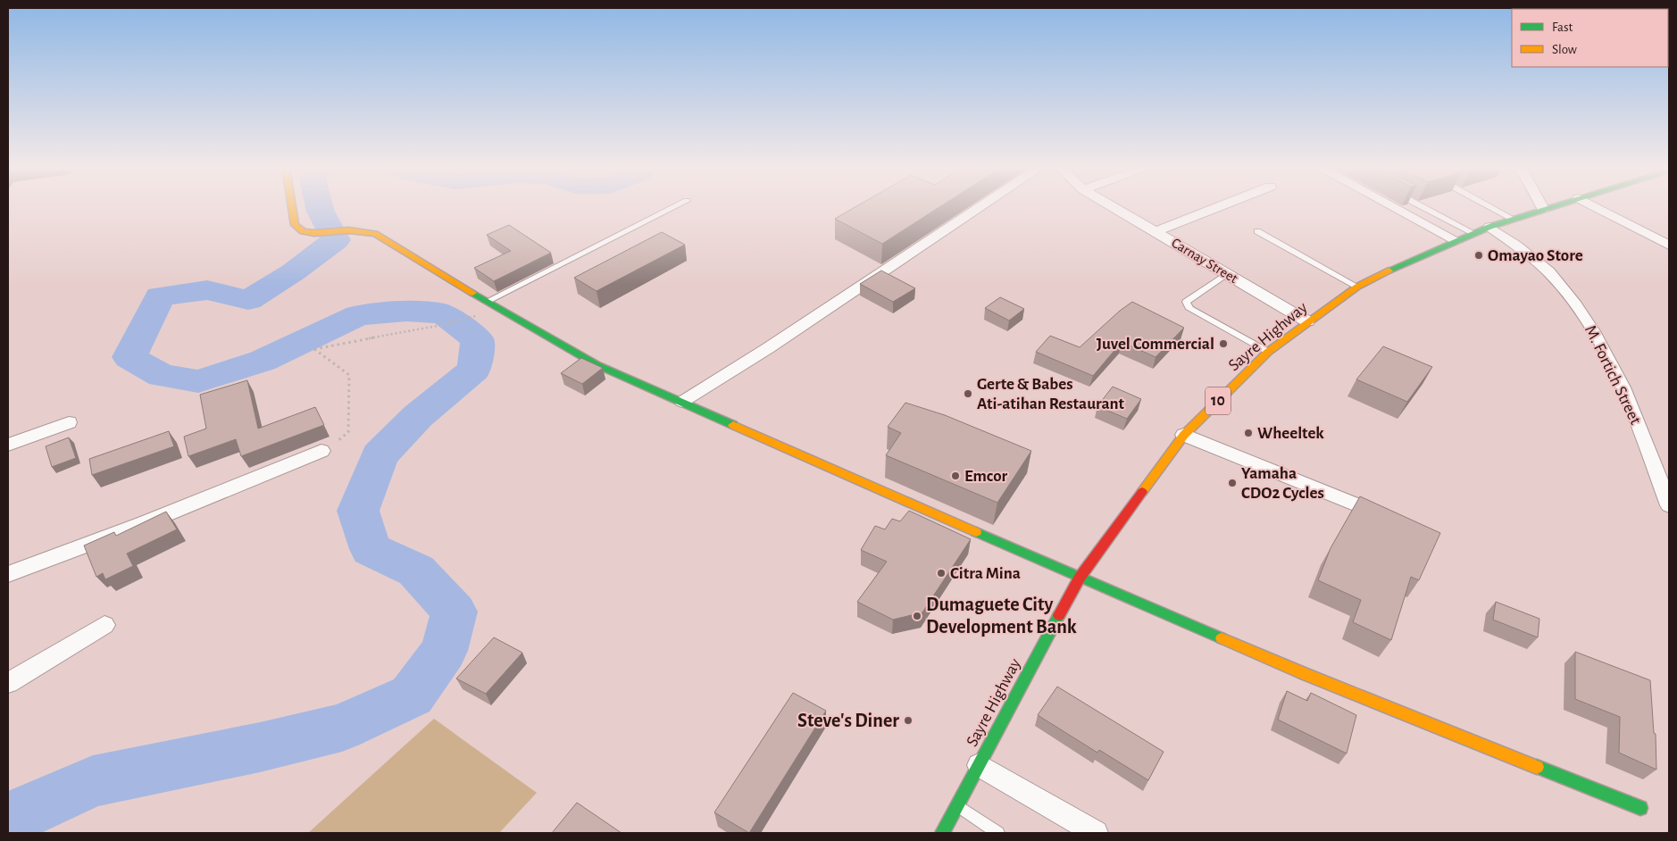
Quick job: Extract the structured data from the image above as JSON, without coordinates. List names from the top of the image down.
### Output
{
  "streets": {
    "main road": ["Sayre Highway", "10"],
    "street": ["Carnay Street", "M. Fortich Street"]
  },
  "crossings": [
    ["Carnay Street", "Sayre Highway"],
    ["Sayre Highway", "M. Fortich Street"]
  ],
  "places": [
    "Omayao Store",
    "Juvel Commercial",
    "Gerte & Babes Ati-atihan Restaurant",
    "Wheeltek",
    "Emcor",
    "Yamaha CDO2 Cycles",
    "Citra Mina",
    "Dumaguete City Development Bank",
    "Steve's Diner"
  ],
  "legend": ["Fast", "Slow"]
}
